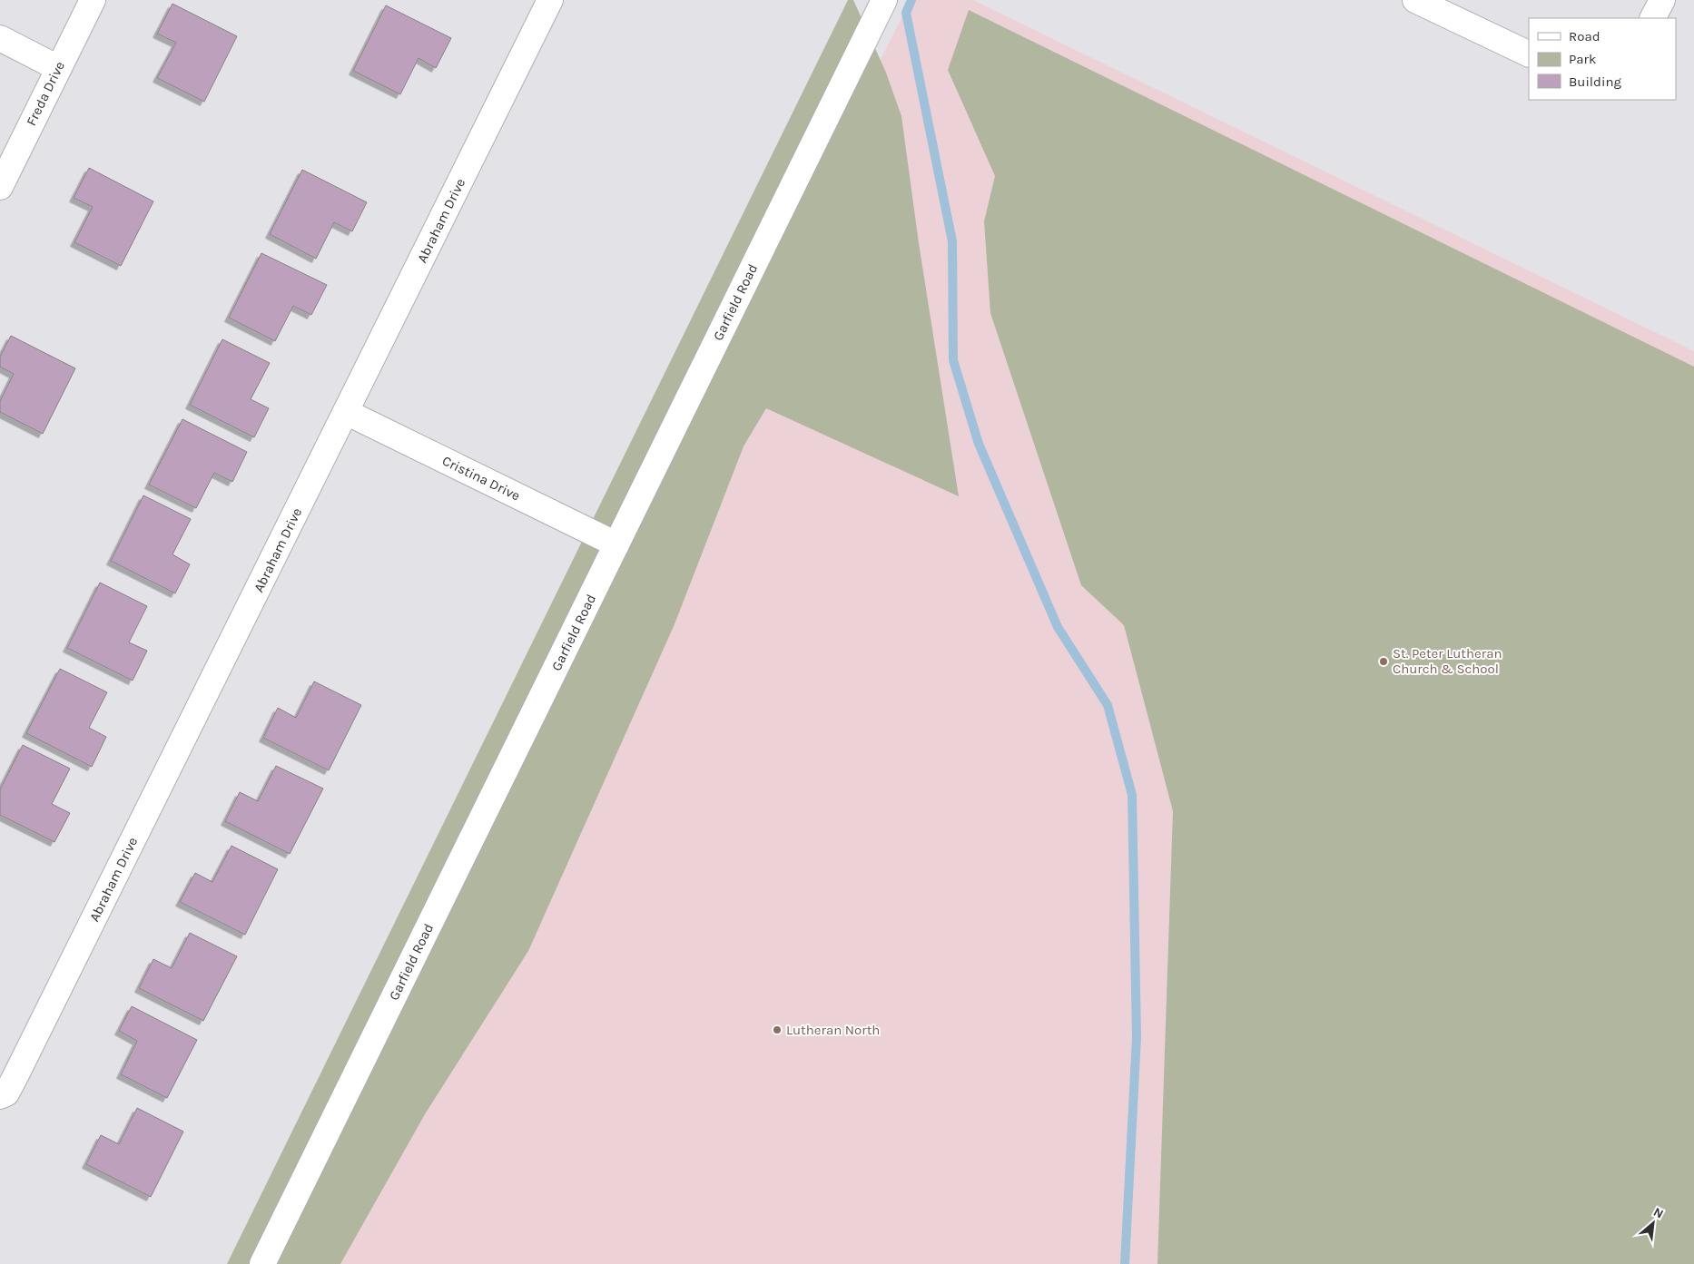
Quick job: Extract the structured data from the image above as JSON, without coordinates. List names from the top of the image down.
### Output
{
  "streets": {
    "street": [
      "Freda Drive",
      "Abraham Drive",
      "Garfield Road",
      "Cristina Drive"
    ]
  },
  "crossings": [
    ["Abraham Drive", "Cristina Drive"],
    ["Garfield Road", "Cristina Drive"]
  ],
  "places": ["St. Peter Lutheran Church & School", "Lutheran North"],
  "legend": ["Road", "Park", "Building"],
  "north": "top right"
}
